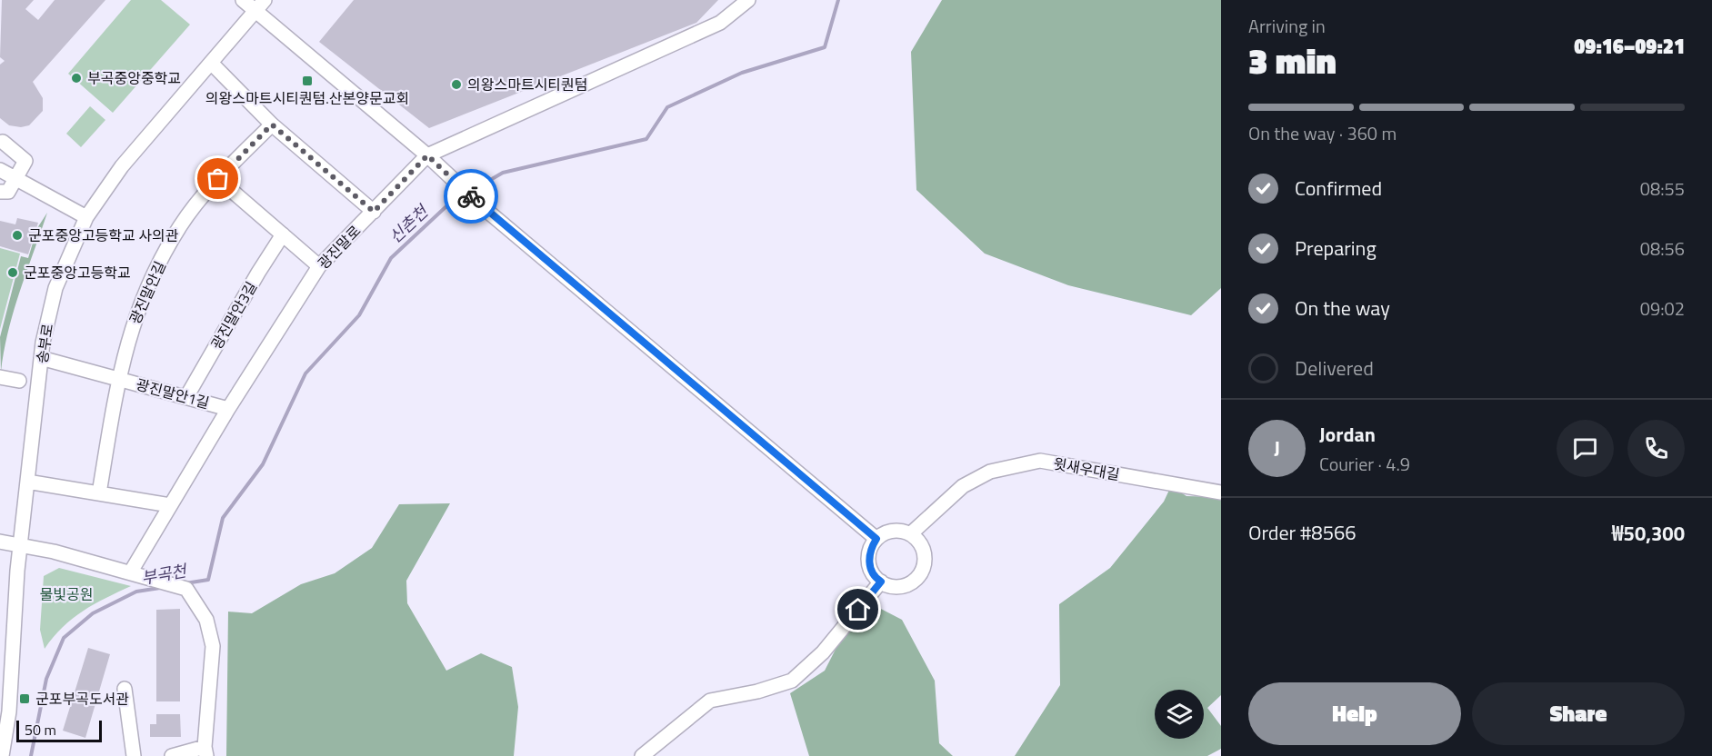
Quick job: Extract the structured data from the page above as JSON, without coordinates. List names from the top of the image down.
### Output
{
  "streets": {
    "street": [
      "광진말로",
      "광진말안길",
      "광진말안3길",
      "송부로",
      "광진말안1길",
      "윗새우대길"
    ]
  },
  "crossings": [
    ["광진말로", "광진말안1길"],
    ["광진말안길", "광진말안1길"],
    ["광진말안3길", "광진말안1길"],
    ["송부로", "광진말안1길"]
  ],
  "water": ["신촌천", "부곡천"],
  "parks": ["물빛공원"],
  "places": {
    "other": [
      "부곡중앙중학교",
      "의왕스마트시티퀀텀",
      "군포중앙고등학교 사의관",
      "군포중앙고등학교"
    ],
    "transit": ["의왕스마트시티퀀텀.산본양문교회", "군포부곡도서관"]
  },
  "scale_bar": "50 m",
  "page": {
    "heading": ["3 min", "Arriving in", "09:16–09:21"],
    "panel": [
      "Jordan",
      "Courier · 4.9",
      "Order #8566",
      "₩50,300"
    ],
    "bar": "On the way · 360 m",
    "list": [
      ["Confirmed", "08:55"],
      ["Preparing", "08:56"],
      ["On the way", "09:02"],
      "Delivered"
    ],
    "round": "J",
    "buttons": ["Help", "Share"],
    "scale": "50 m"
  }
}
